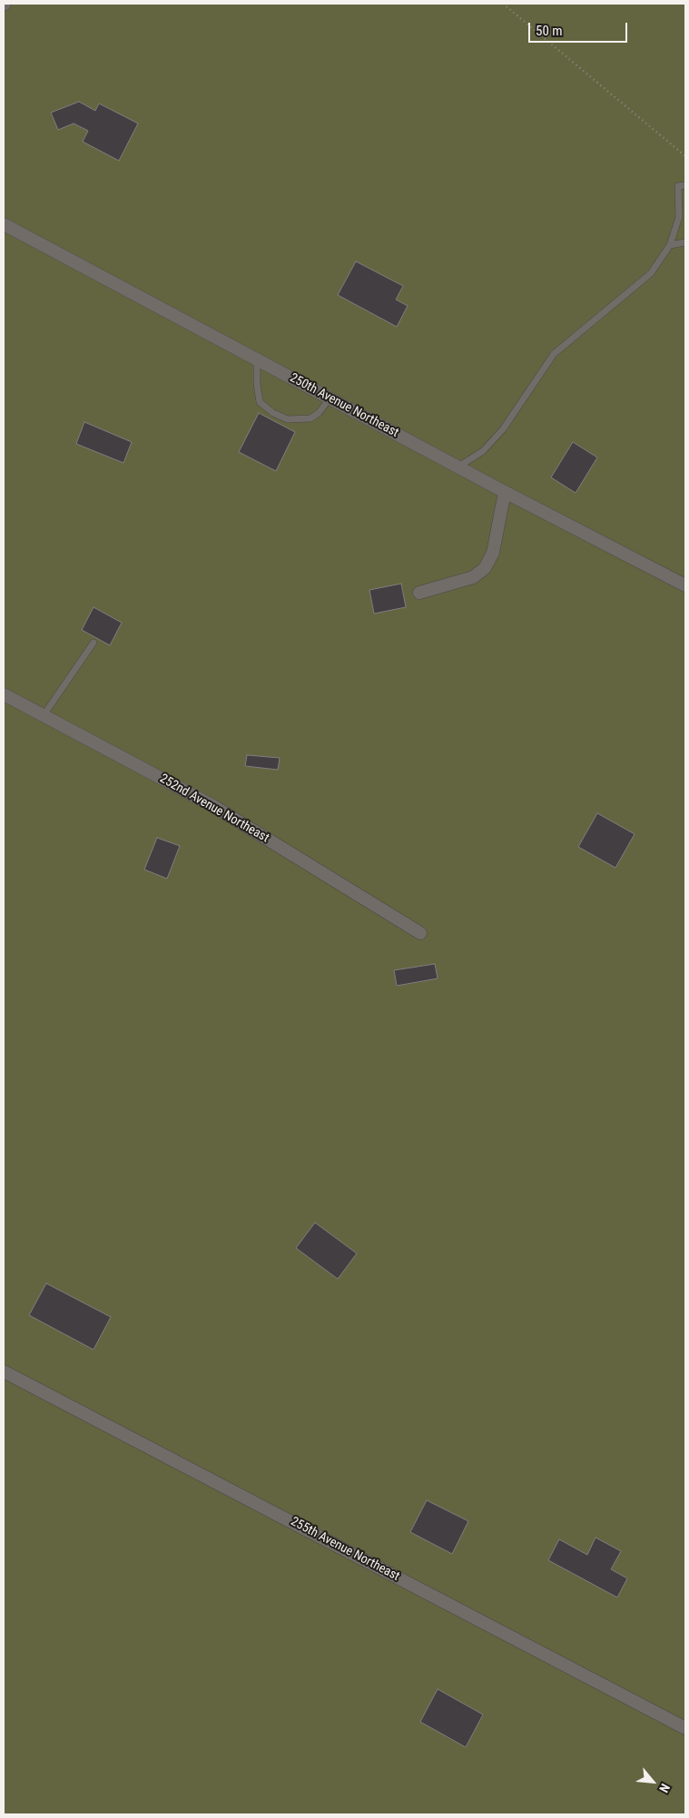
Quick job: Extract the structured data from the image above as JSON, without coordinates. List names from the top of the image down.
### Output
{
  "streets": {
    "street": ["250th Avenue Northeast", "252nd Avenue Northeast", "255th Avenue Northeast"]
  },
  "scale_bar": "50 m",
  "north": "bottom right"
}
